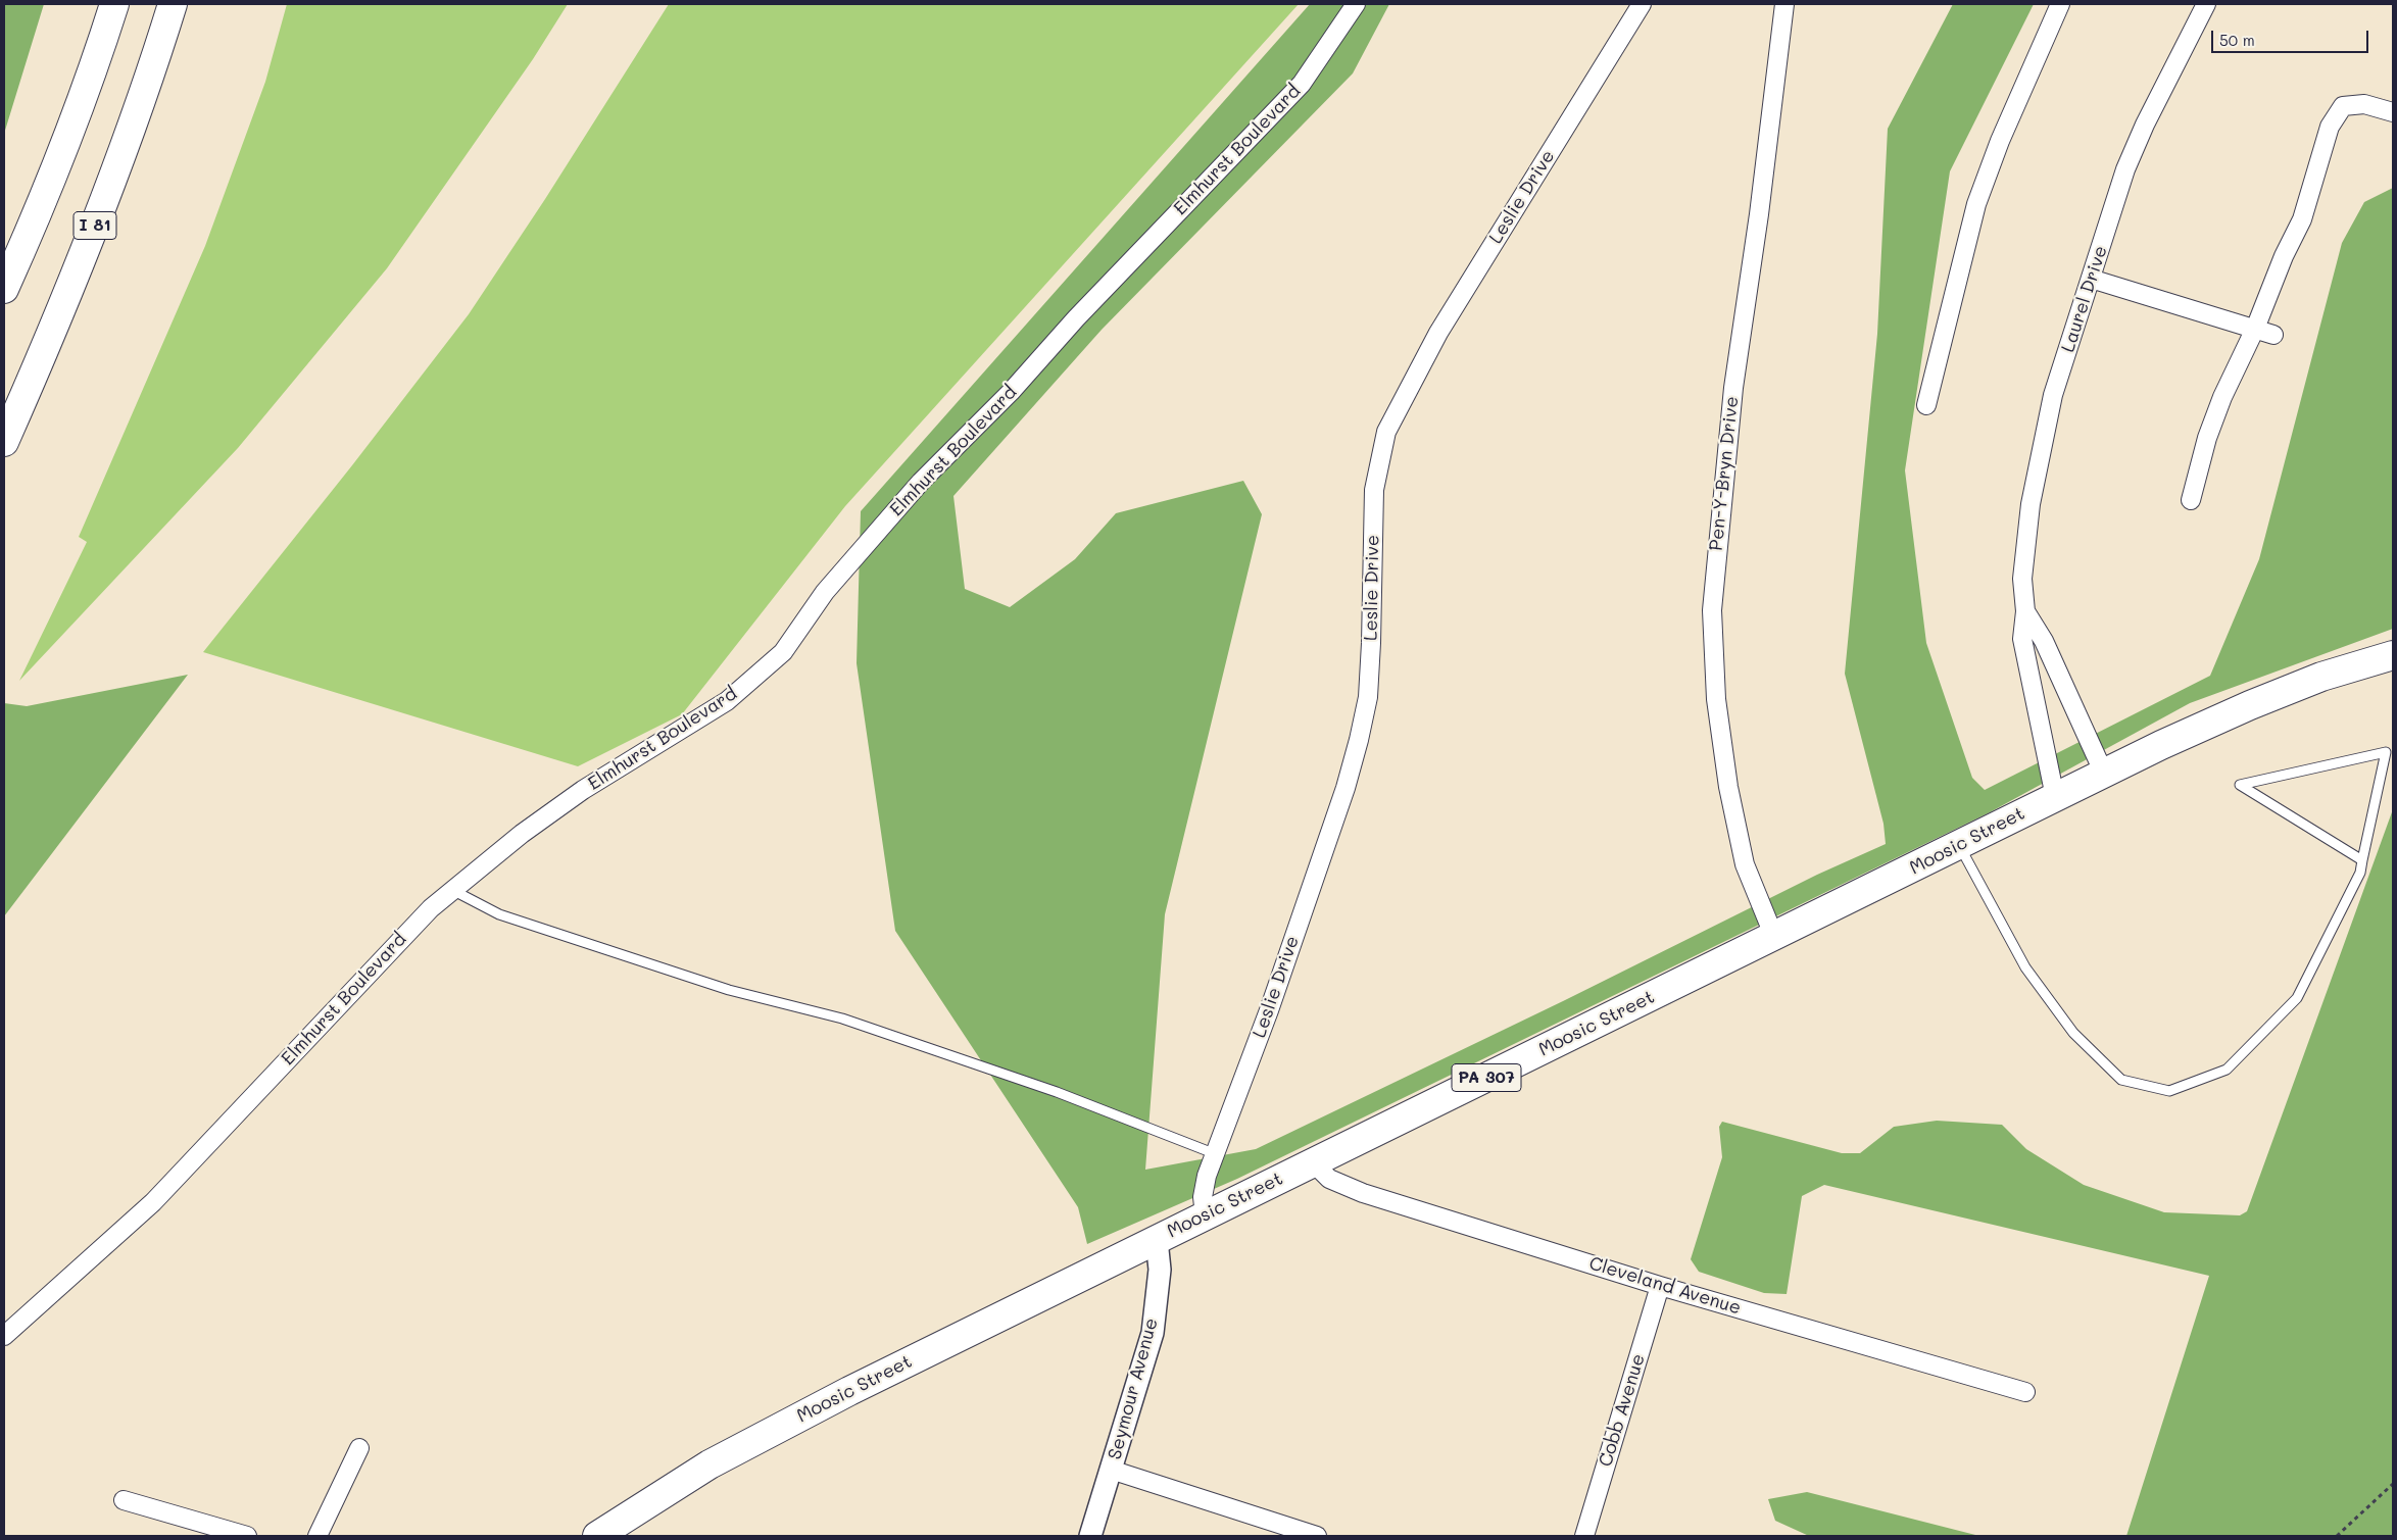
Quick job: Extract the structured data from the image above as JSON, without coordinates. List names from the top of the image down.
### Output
{
  "streets": {
    "main road": ["I 81", "Moosic Street", "PA 307"],
    "street": [
      "Elmhurst Boulevard",
      "Leslie Drive",
      "Laurel Drive",
      "Pen-Y-Bryn Drive",
      "Cleveland Avenue",
      "Seymour Avenue",
      "Cobb Avenue"
    ]
  },
  "crossings": [
    ["Leslie Drive", "Moosic Street"],
    ["Pen-Y-Bryn Drive", "Moosic Street"],
    ["Moosic Street", "Cleveland Avenue"],
    ["Moosic Street", "Seymour Avenue"],
    ["Cleveland Avenue", "Cobb Avenue"]
  ],
  "scale_bar": "50 m"
}
